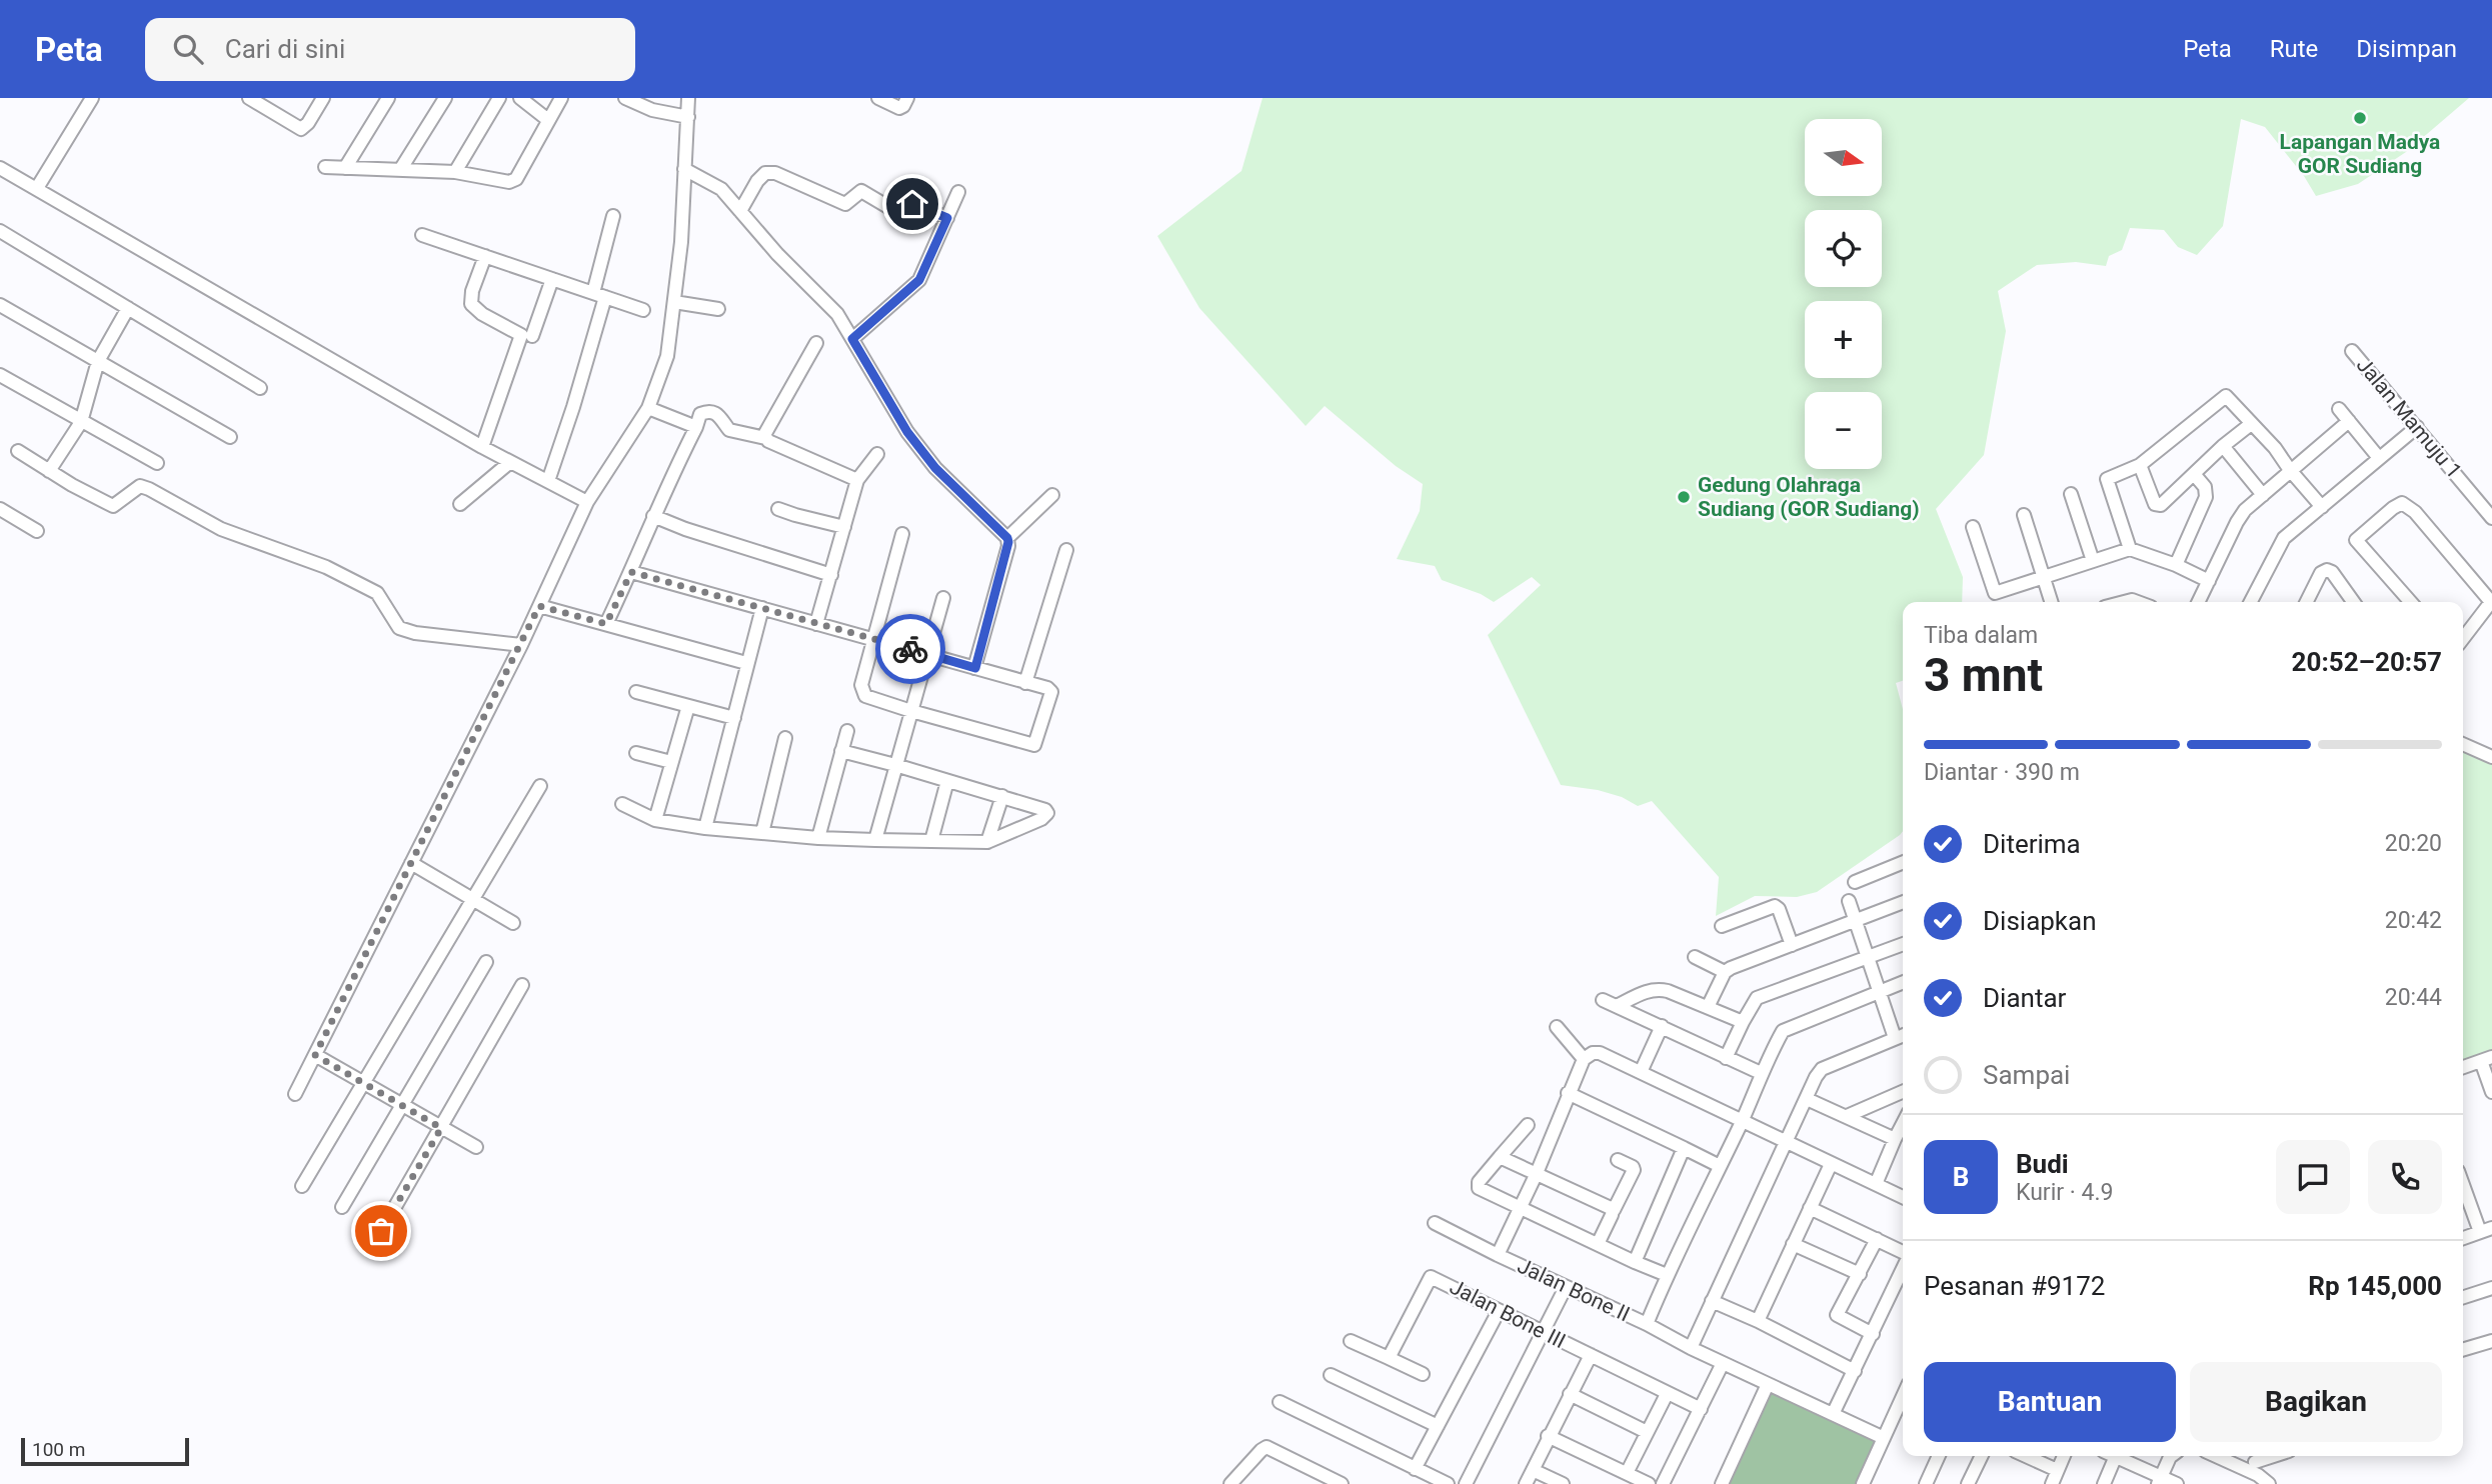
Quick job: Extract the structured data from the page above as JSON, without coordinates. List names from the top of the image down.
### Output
{
  "streets": {
    "street": ["Jalan Mamuju 1", "Jalan Bone II", "Jalan Bone III"]
  },
  "places": ["Lapangan Madya GOR Sudiang", "Gedung Olahraga Sudiang (GOR Sudiang)"],
  "scale_bar": "100 m",
  "north": "right",
  "page": {
    "header": "Peta",
    "search": "Cari di sini",
    "nav": ["Peta", "Rute", "Disimpan"],
    "map_buttons": ["+", "−"],
    "heading": ["3 mnt", "Tiba dalam", "20:52–20:57"],
    "panel": [
      "Budi",
      "Kurir · 4.9",
      "Pesanan #9172",
      "Rp 145,000"
    ],
    "bar": "Diantar · 390 m",
    "list": [
      ["Diterima", "20:20"],
      ["Disiapkan", "20:42"],
      ["Diantar", "20:44"],
      "Sampai"
    ],
    "round": "B",
    "buttons": ["Bantuan", "Bagikan"],
    "scale": "100 m"
  }
}
